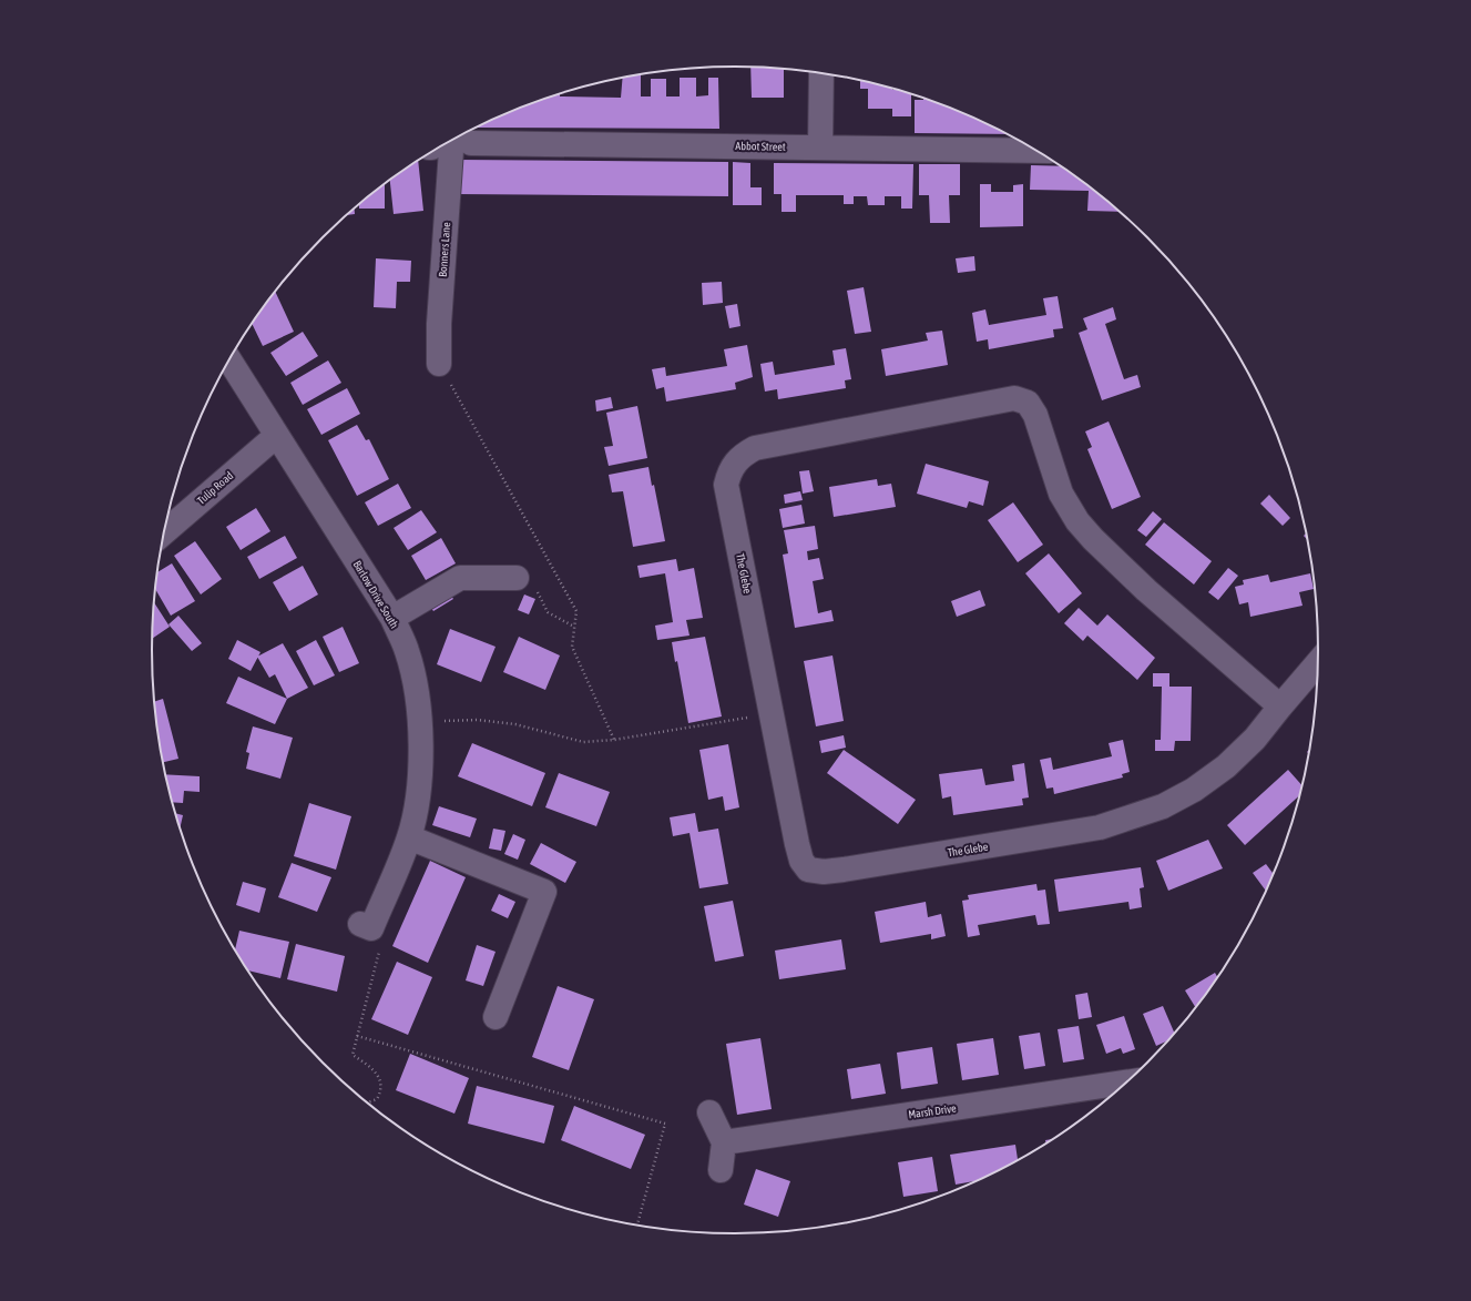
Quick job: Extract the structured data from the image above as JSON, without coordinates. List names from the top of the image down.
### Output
{
  "streets": {
    "street": [
      "Abbot Street",
      "Bonners Lane",
      "Tulip Road",
      "The Glebe",
      "Barlow Drive South",
      "Marsh Drive"
    ]
  },
  "crossings": [
    ["Abbot Street", "Bonners Lane"],
    ["Tulip Road", "Barlow Drive South"]
  ]
}
